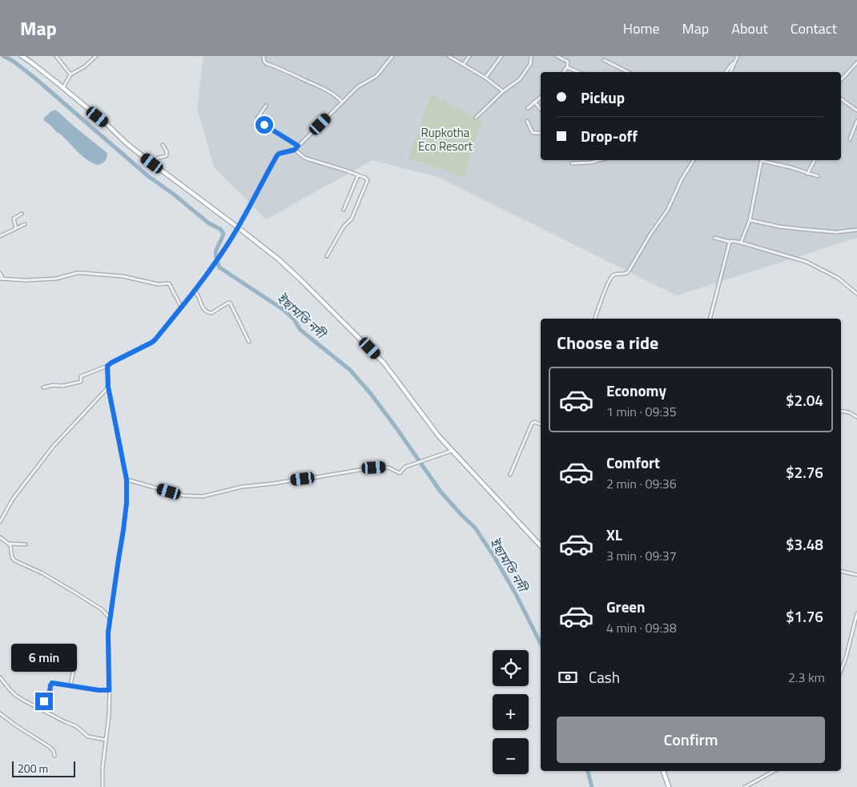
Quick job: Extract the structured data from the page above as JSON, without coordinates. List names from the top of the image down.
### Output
{
  "water": ["ইছামতি নদী"],
  "parks": ["Rupkotha Eco Resort"],
  "scale_bar": "200 m",
  "page": {
    "header": "Map",
    "nav": [
      "Home",
      "Map",
      "About",
      "Contact"
    ],
    "banner": ["Pickup", "Drop-off"],
    "heading": "Choose a ride",
    "list": [
      {
        "name": "Economy",
        "note": "1 min · 09:35",
        "value": "$2.04"
      },
      {
        "name": "Comfort",
        "note": "2 min · 09:36",
        "value": "$2.76"
      },
      {
        "name": "XL",
        "note": "3 min · 09:37",
        "value": "$3.48"
      },
      {
        "name": "Green",
        "note": "4 min · 09:38",
        "value": "$1.76"
      }
    ],
    "bubble": "6 min",
    "map_buttons": ["+", "−"],
    "pay": ["Cash", "2.3 km"],
    "buttons": "Confirm",
    "scale": "200 m"
  }
}
